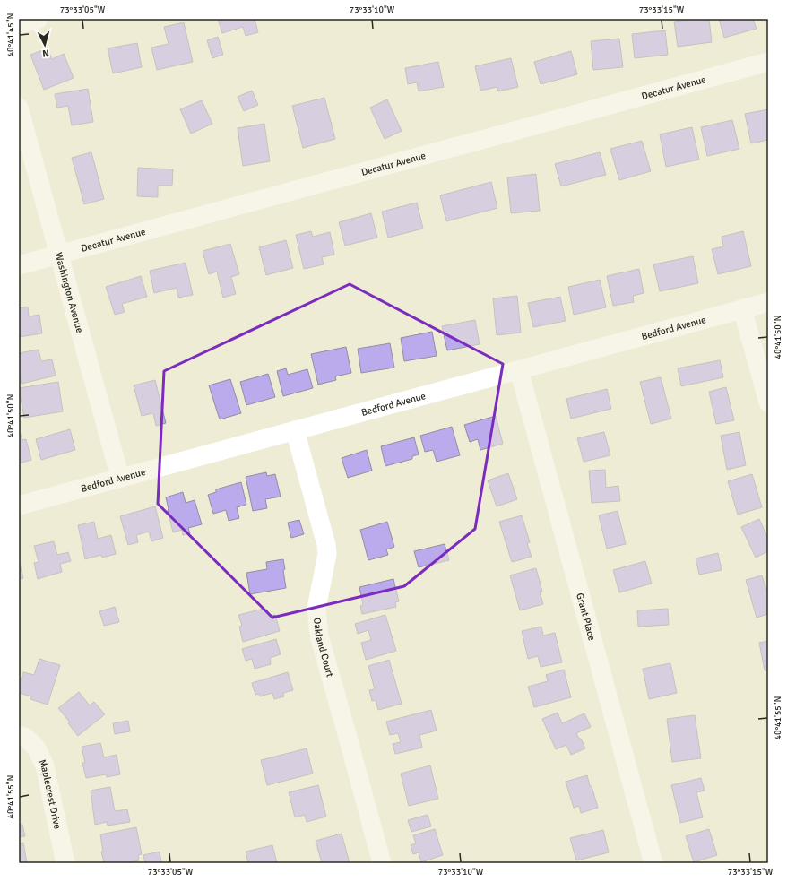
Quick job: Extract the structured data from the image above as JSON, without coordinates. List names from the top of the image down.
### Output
{
  "streets": {
    "street": [
      "Decatur Avenue",
      "Washington Avenue",
      "Bedford Avenue",
      "Grant Place",
      "Oakland Court",
      "Maplecrest Drive"
    ]
  },
  "crossings": [
    ["Decatur Avenue", "Washington Avenue"],
    ["Washington Avenue", "Bedford Avenue"],
    ["Bedford Avenue", "Grant Place"],
    ["Bedford Avenue", "Oakland Court"]
  ],
  "north": "bottom",
  "coordinates": [
    "73°33'05\"W",
    "73°33'10\"W",
    "73°33'15\"W",
    "40°41'45\"N",
    "40°41'50\"N",
    "40°41'55\"N"
  ]
}
